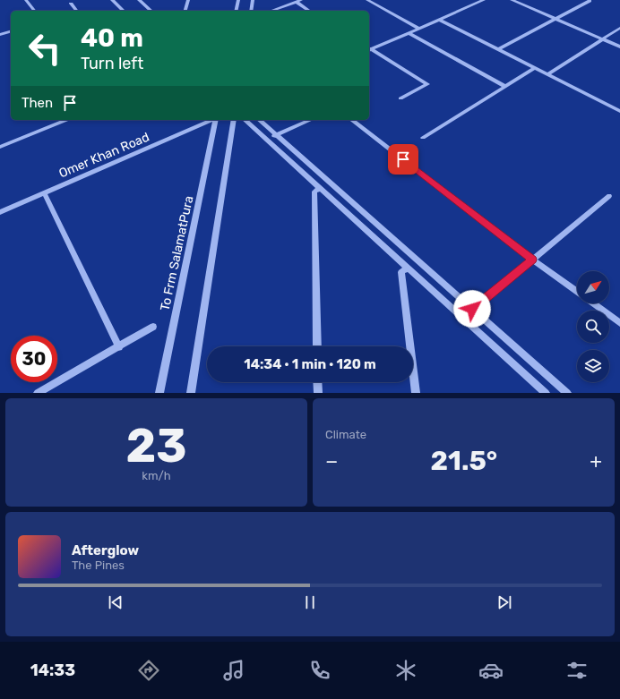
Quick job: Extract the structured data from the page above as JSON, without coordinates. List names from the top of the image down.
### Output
{
  "streets": {
    "street": ["Omer Khan Road", "To Frm SalamatPura"]
  },
  "north": "top right",
  "page": {
    "turn": ["40 m", "Turn left"],
    "then": "Then",
    "limit": "30",
    "trip": "14:34 · 1 min · 120 m",
    "tile": [
      ["23", "km/h"],
      "Climate"
    ],
    "heat": ["−", "21.5°", "+"],
    "song": ["Afterglow", "The Pines"],
    "tabs": "14:33"
  }
}
